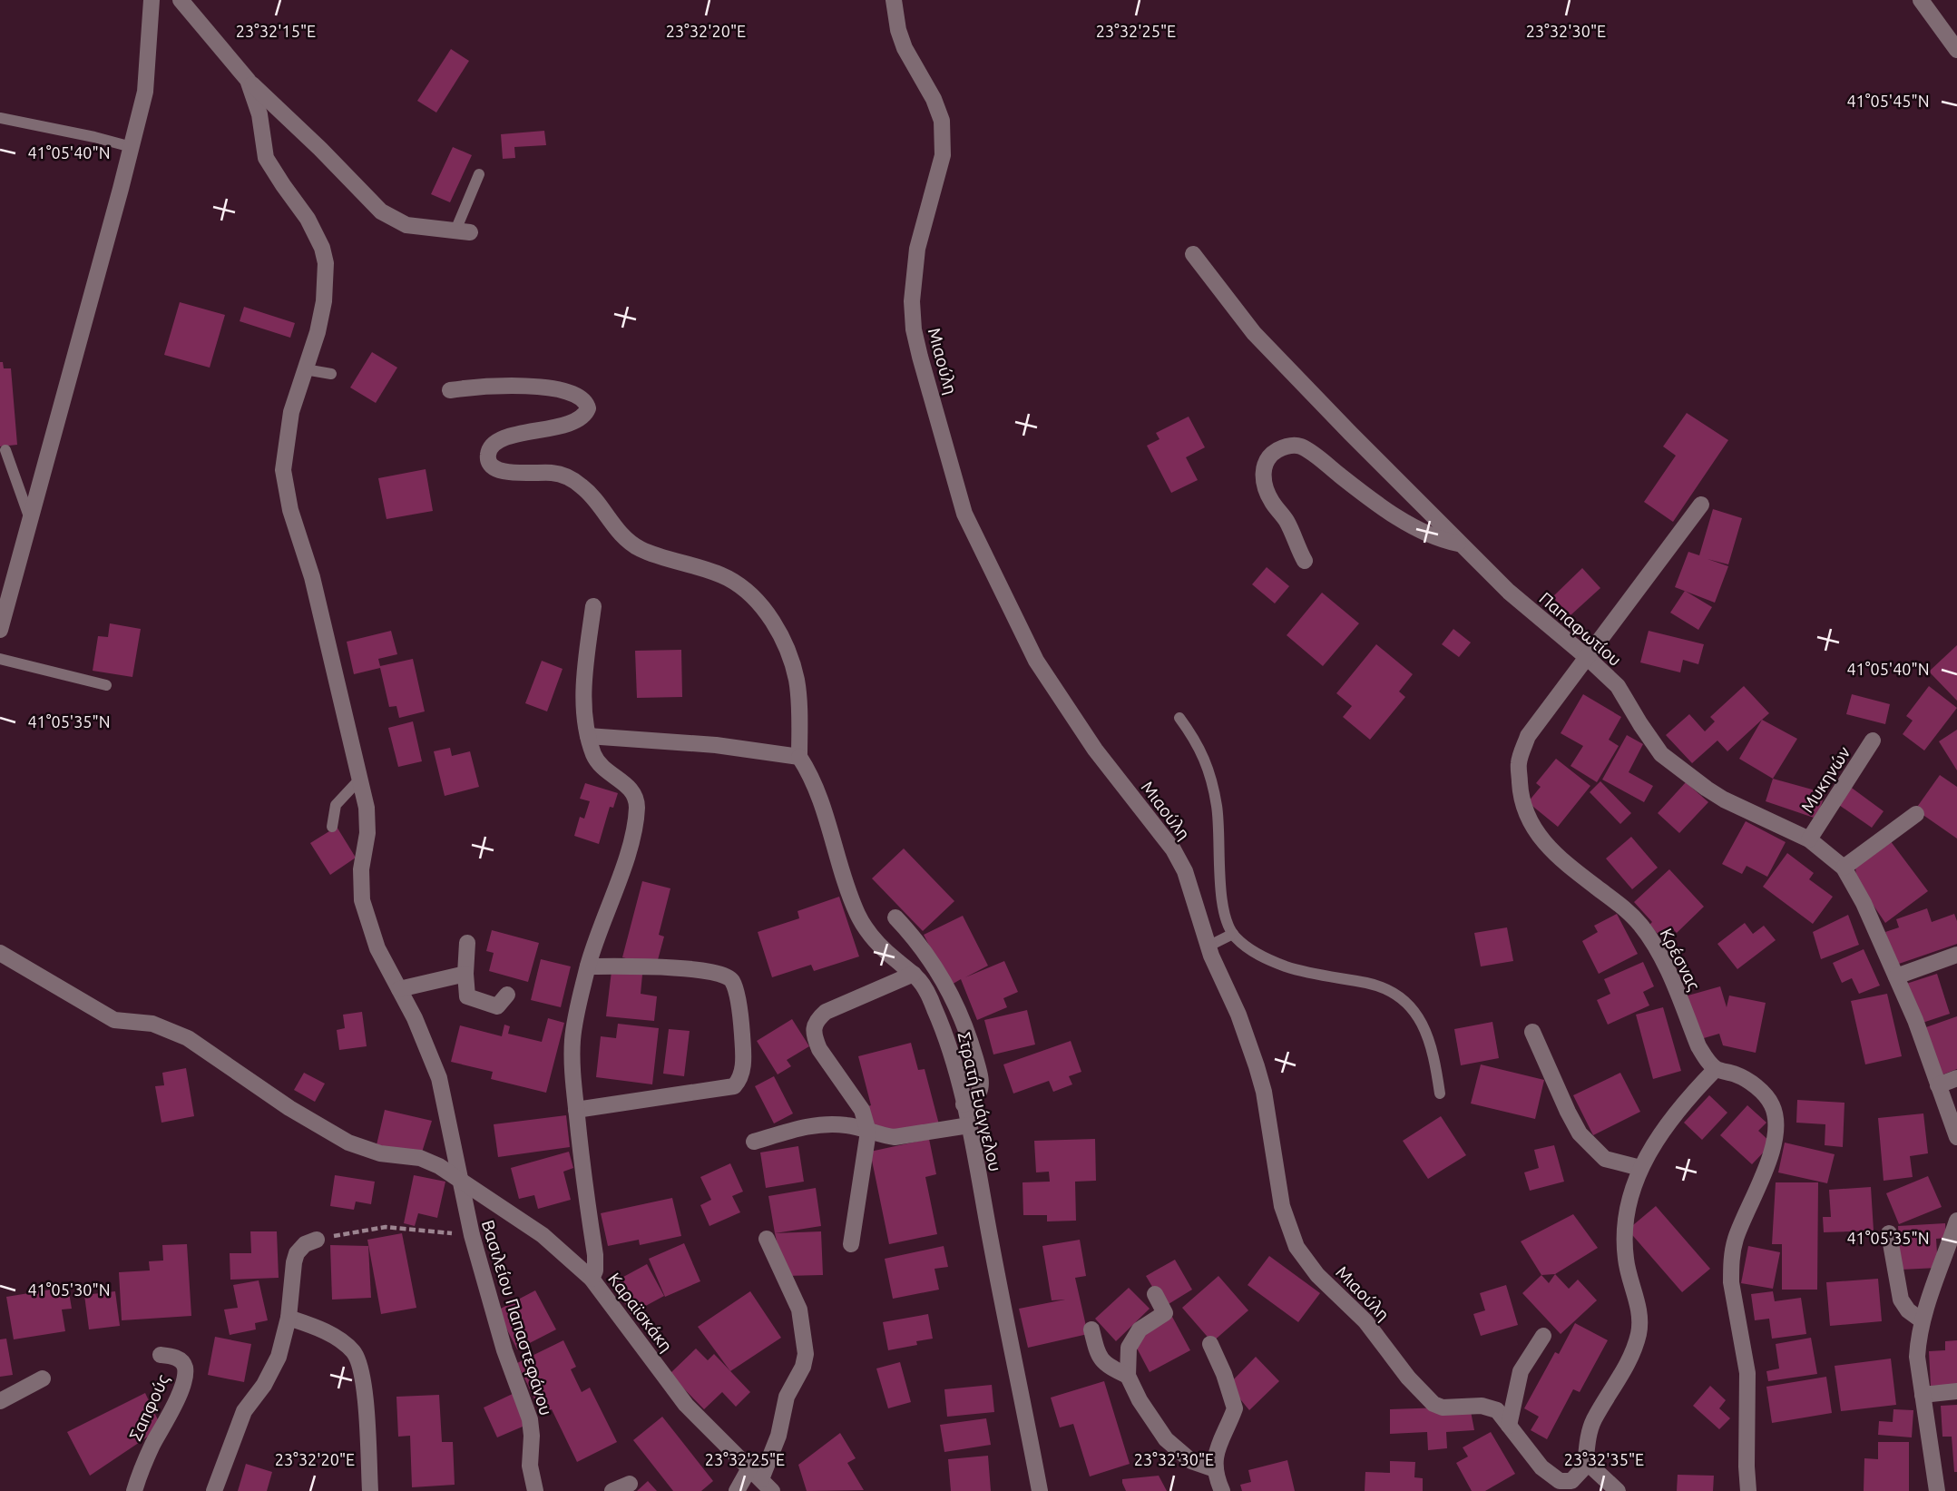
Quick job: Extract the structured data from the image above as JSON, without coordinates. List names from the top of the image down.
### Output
{
  "streets": {
    "street": [
      "Μιαούλη",
      "Παπαφωτίου",
      "Μυκηνών",
      "Κρέσνας",
      "Στρατή Ευάγγελου",
      "Καραϊσκάκη",
      "Βασιλείου Παπαστεφάνου",
      "Σαπφούς"
    ]
  },
  "crossings": [
    ["Παπαφωτίου", "Μυκηνών"],
    ["Παπαφωτίου", "Κρέσνας"],
    ["Καραϊσκάκη", "Βασιλείου Παπαστεφάνου"]
  ],
  "coordinates": [
    "23°32'15\"E",
    "23°32'20\"E",
    "23°32'25\"E",
    "23°32'30\"E",
    "41°05'45\"N",
    "41°05'40\"N",
    "41°05'35\"N",
    "41°05'30\"N",
    "23°32'35\"E"
  ]
}
